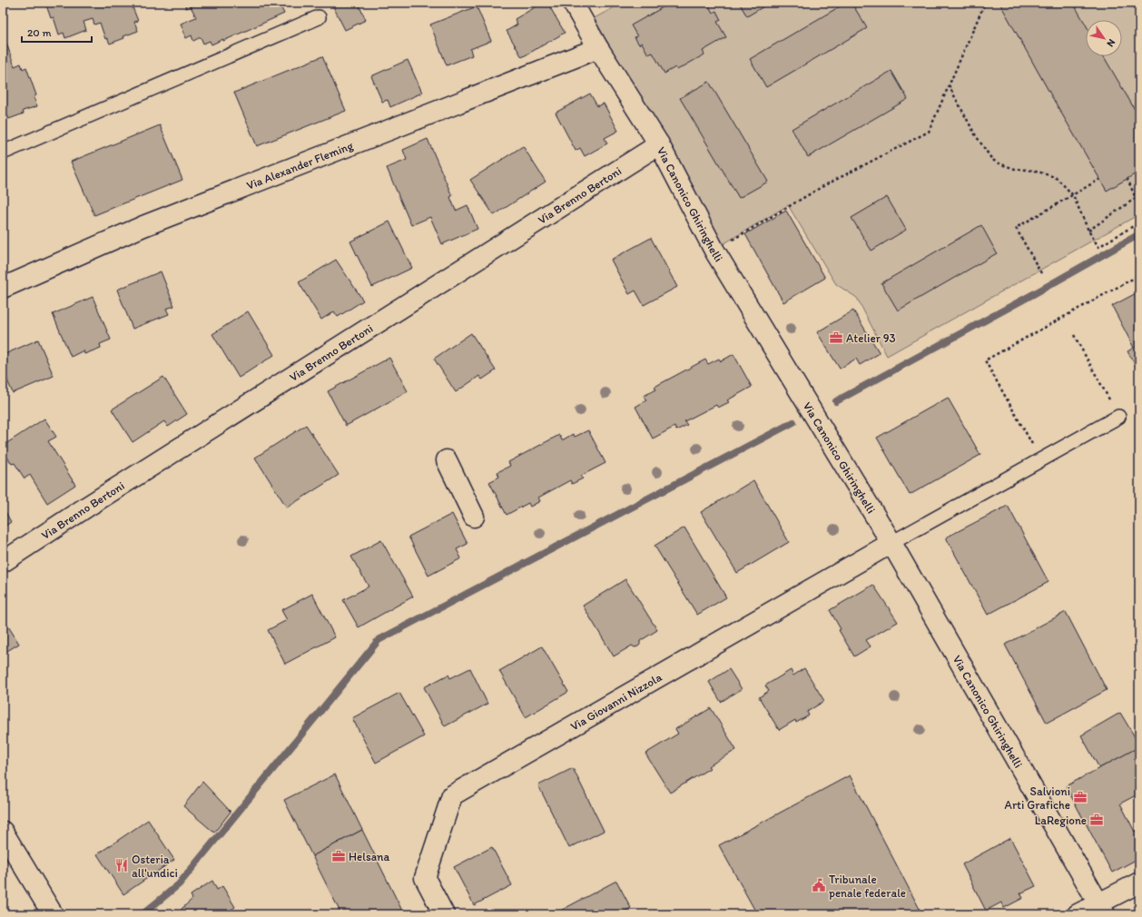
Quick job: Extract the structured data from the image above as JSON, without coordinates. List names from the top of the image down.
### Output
{
  "streets": {
    "street": [
      "Via Alexander Fleming",
      "Via Brenno Bertoni",
      "Via Canonico Ghiringhelli",
      "Via Giovanni Nizzola"
    ]
  },
  "crossings": [
    ["Via Alexander Fleming", "Via Canonico Ghiringhelli"],
    ["Via Brenno Bertoni", "Via Canonico Ghiringhelli"],
    ["Via Canonico Ghiringhelli", "Via Giovanni Nizzola"]
  ],
  "places": {
    "office": [
      "Atelier 93",
      "Salvioni Arti Grafiche",
      "LaRegione",
      "Helsana"
    ],
    "restaurant": ["Osteria all'undici"],
    "public building": ["Tribunale penale federale"]
  },
  "scale_bar": "20 m",
  "north": "bottom right"
}
